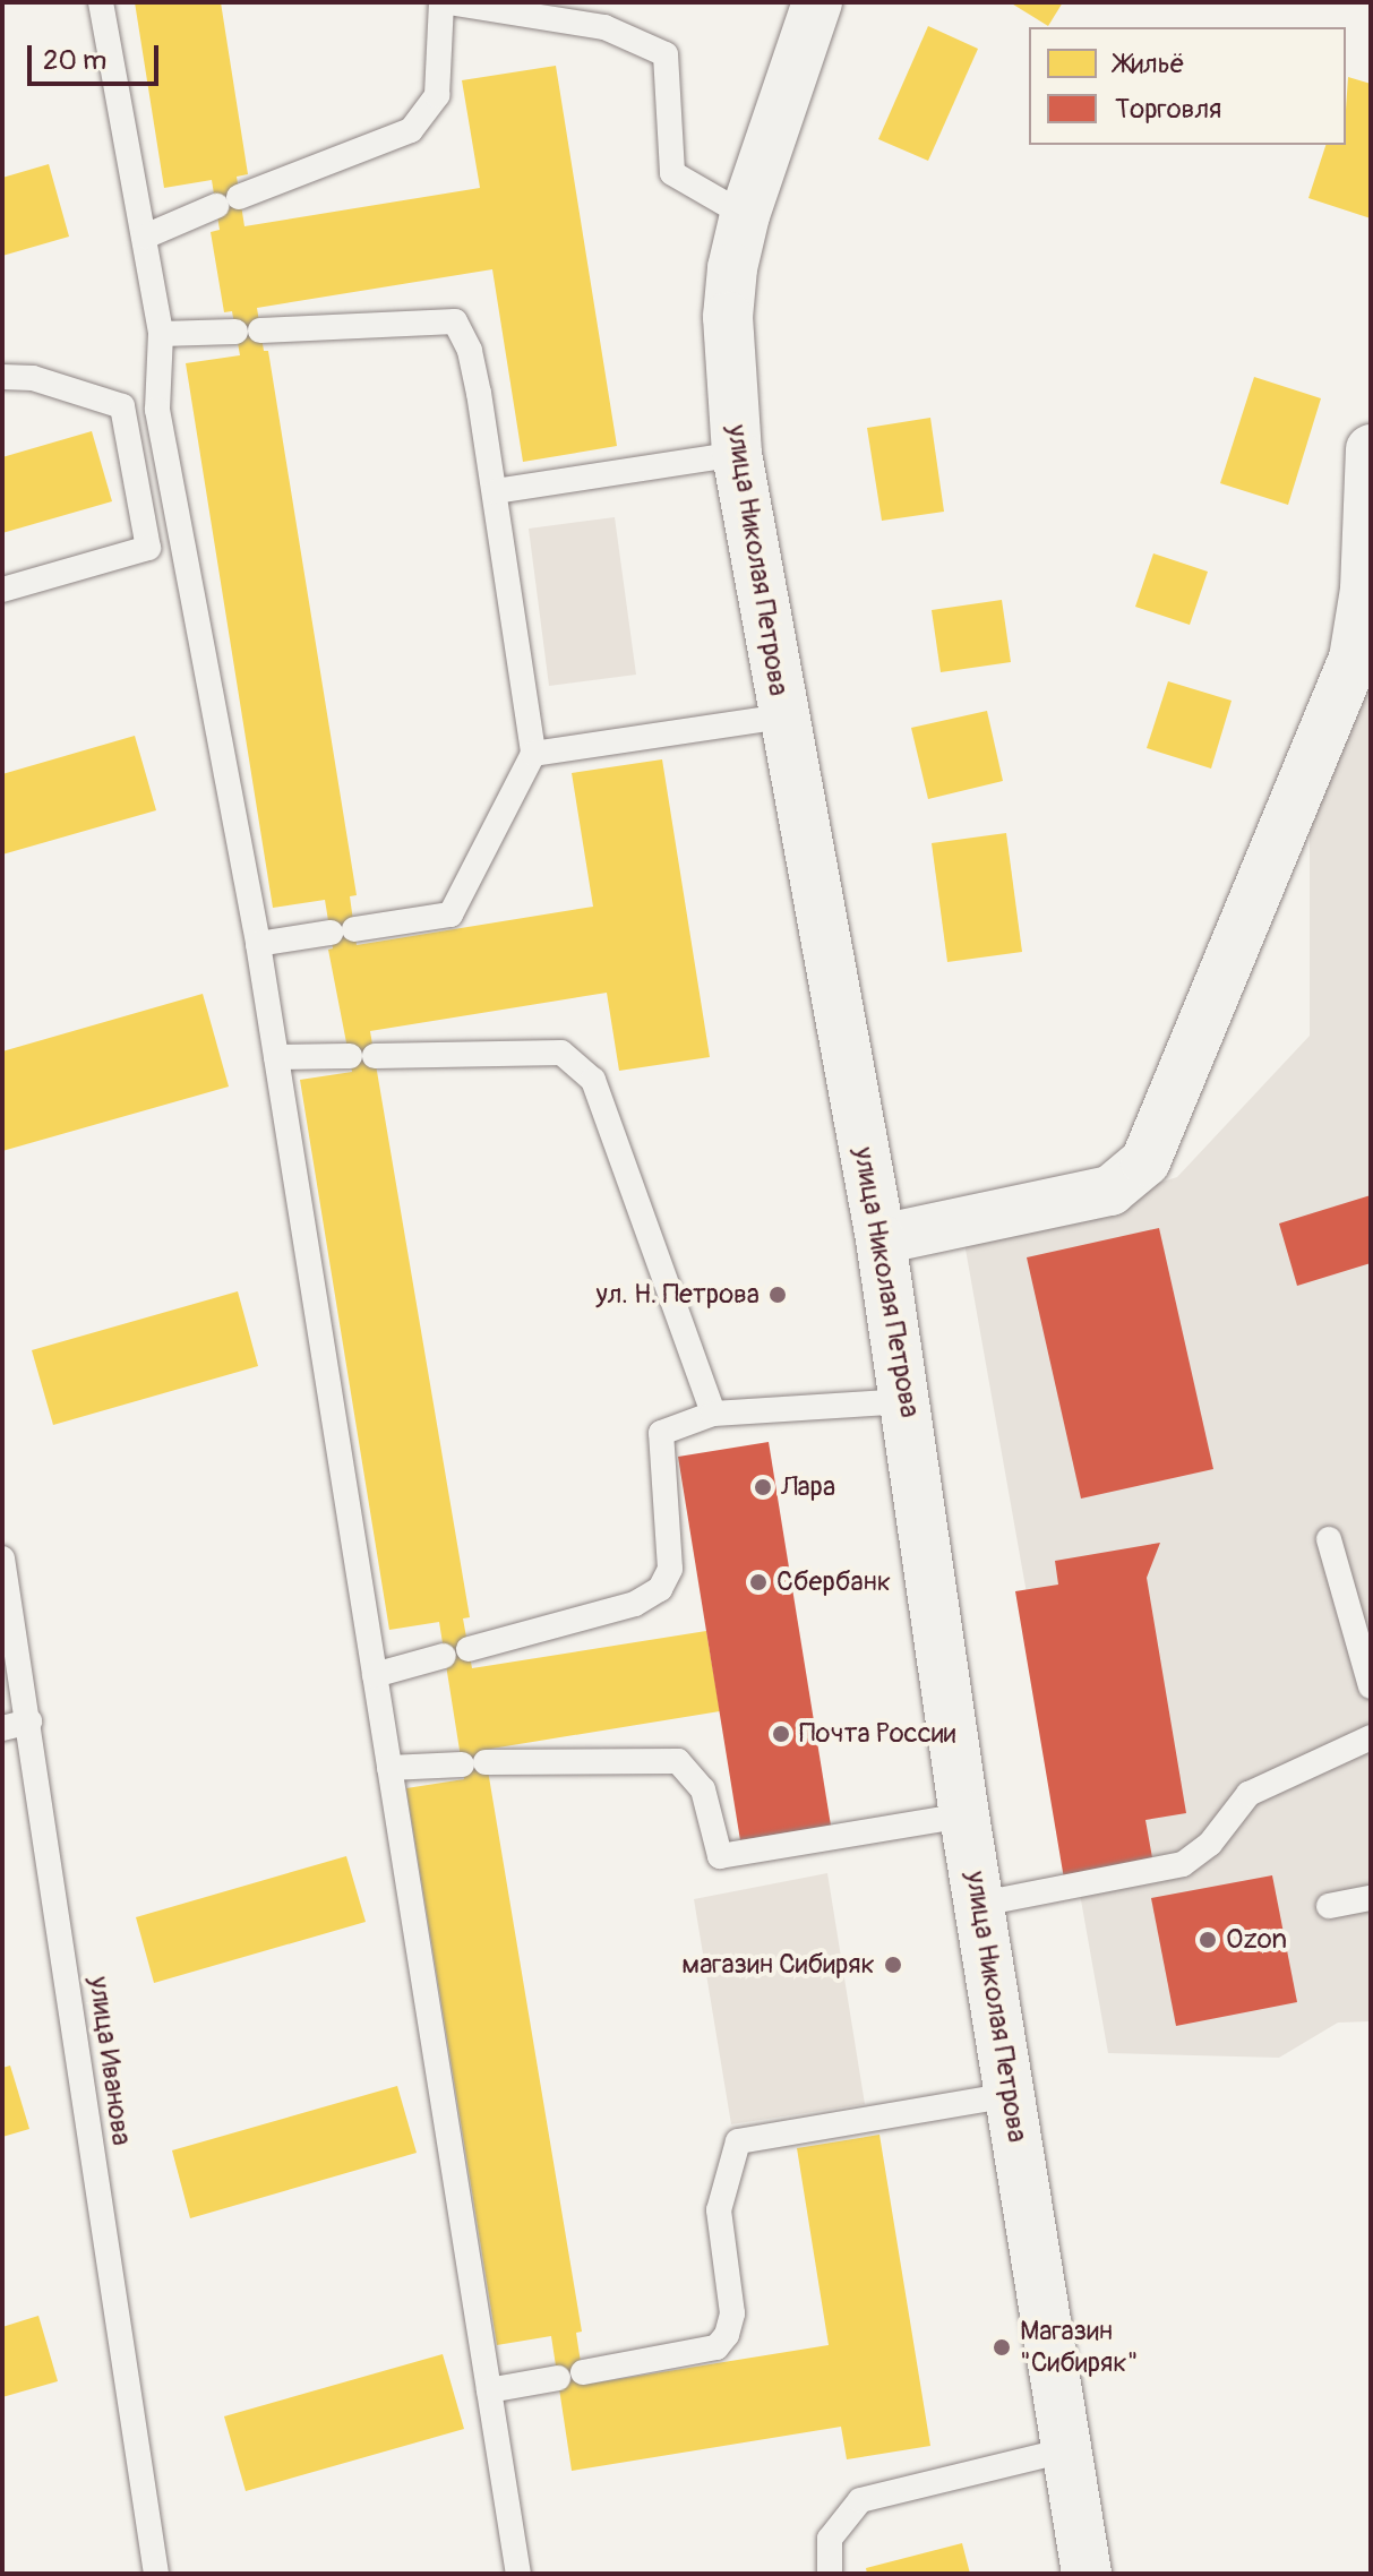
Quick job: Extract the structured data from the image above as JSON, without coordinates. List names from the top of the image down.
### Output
{
  "streets": {
    "main road": ["улица Николая Петрова"],
    "lane": ["улица Иванова"]
  },
  "places": [
    "ул. Н. Петрова",
    "Лара",
    "Сбербанк",
    "Почта России",
    "Ozon",
    "магазин Сибиряк",
    "Магазин \"Сибиряк\""
  ],
  "legend": ["Жильё", "Торговля"],
  "scale_bar": "20 m"
}
